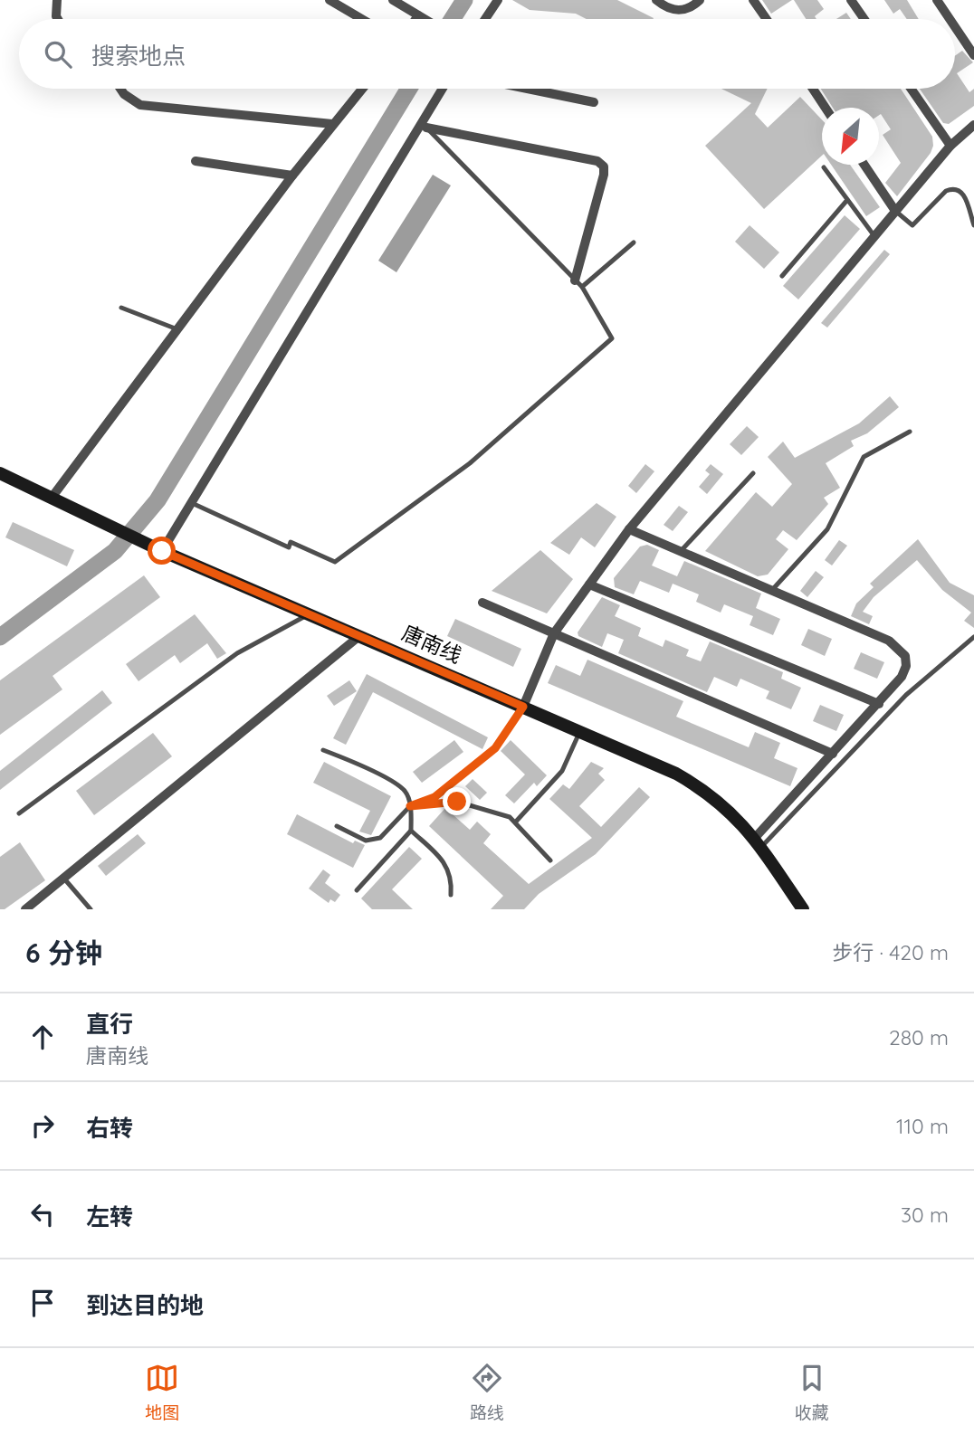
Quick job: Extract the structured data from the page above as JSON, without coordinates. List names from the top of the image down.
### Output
{
  "streets": {
    "street": ["唐南线"]
  },
  "north": "bottom left",
  "page": {
    "search": "搜索地点",
    "heading": ["6 分钟", "步行 · 420 m"],
    "list": [
      ["直行", "唐南线", "280 m"],
      ["右转", "110 m"],
      ["左转", "30 m"],
      "到达目的地"
    ],
    "nav": ["地图", "路线", "收藏"]
  }
}
